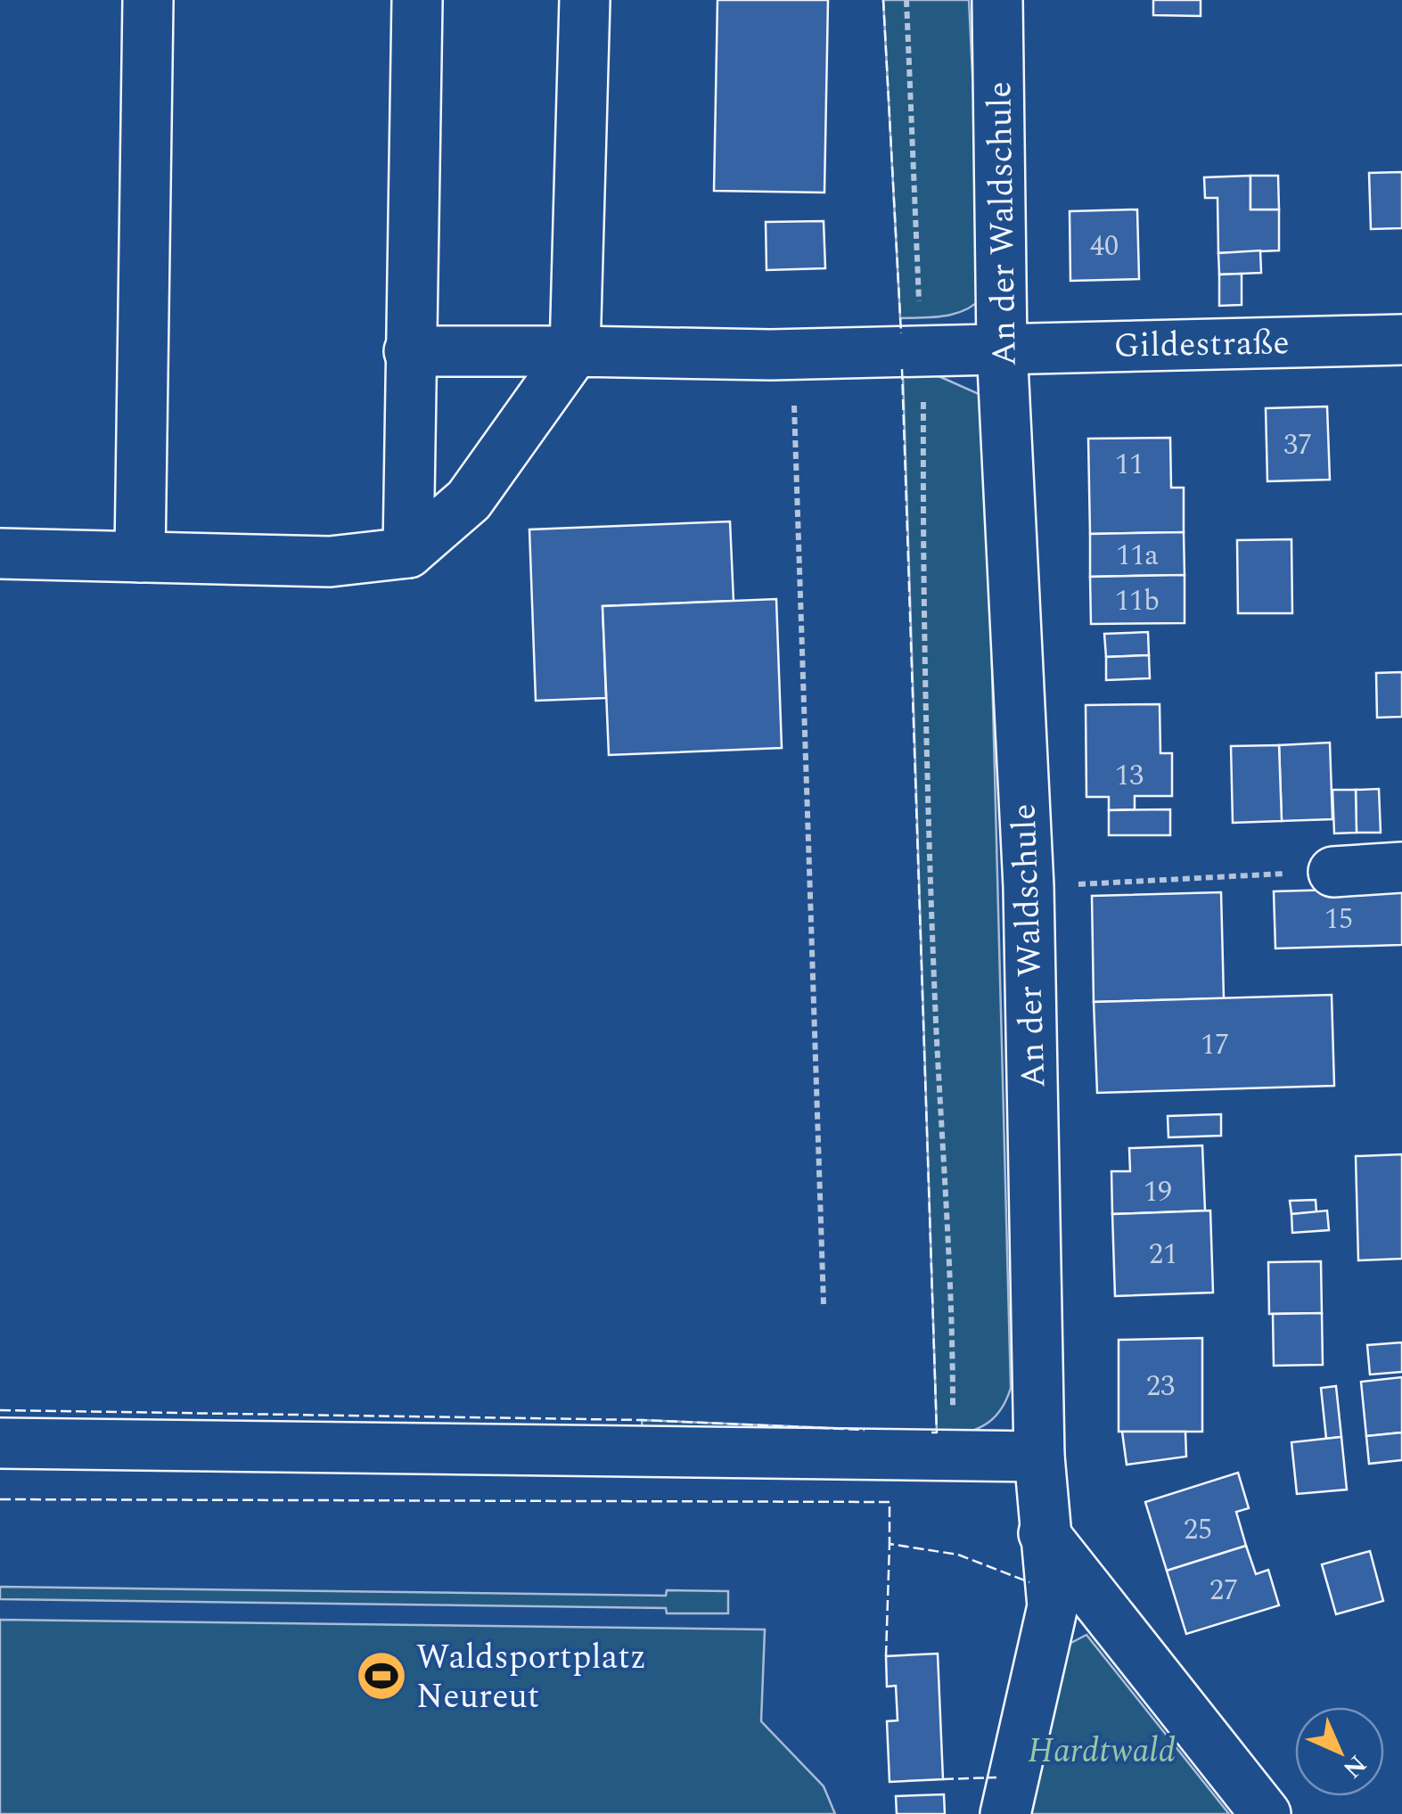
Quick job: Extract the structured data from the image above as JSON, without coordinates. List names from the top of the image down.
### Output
{
  "streets": {
    "street": ["An der Waldschule", "Gildestraße"]
  },
  "crossings": [
    ["An der Waldschule", "Gildestraße"]
  ],
  "parks": ["Hardtwald"],
  "places": {
    "sports": ["Waldsportplatz Neureut"]
  },
  "house_numbers": [
    "40",
    "37",
    "11",
    "11a",
    "11b",
    "13",
    "15",
    "17",
    "19",
    "21",
    "23",
    "25",
    "27"
  ],
  "north": "bottom right"
}
